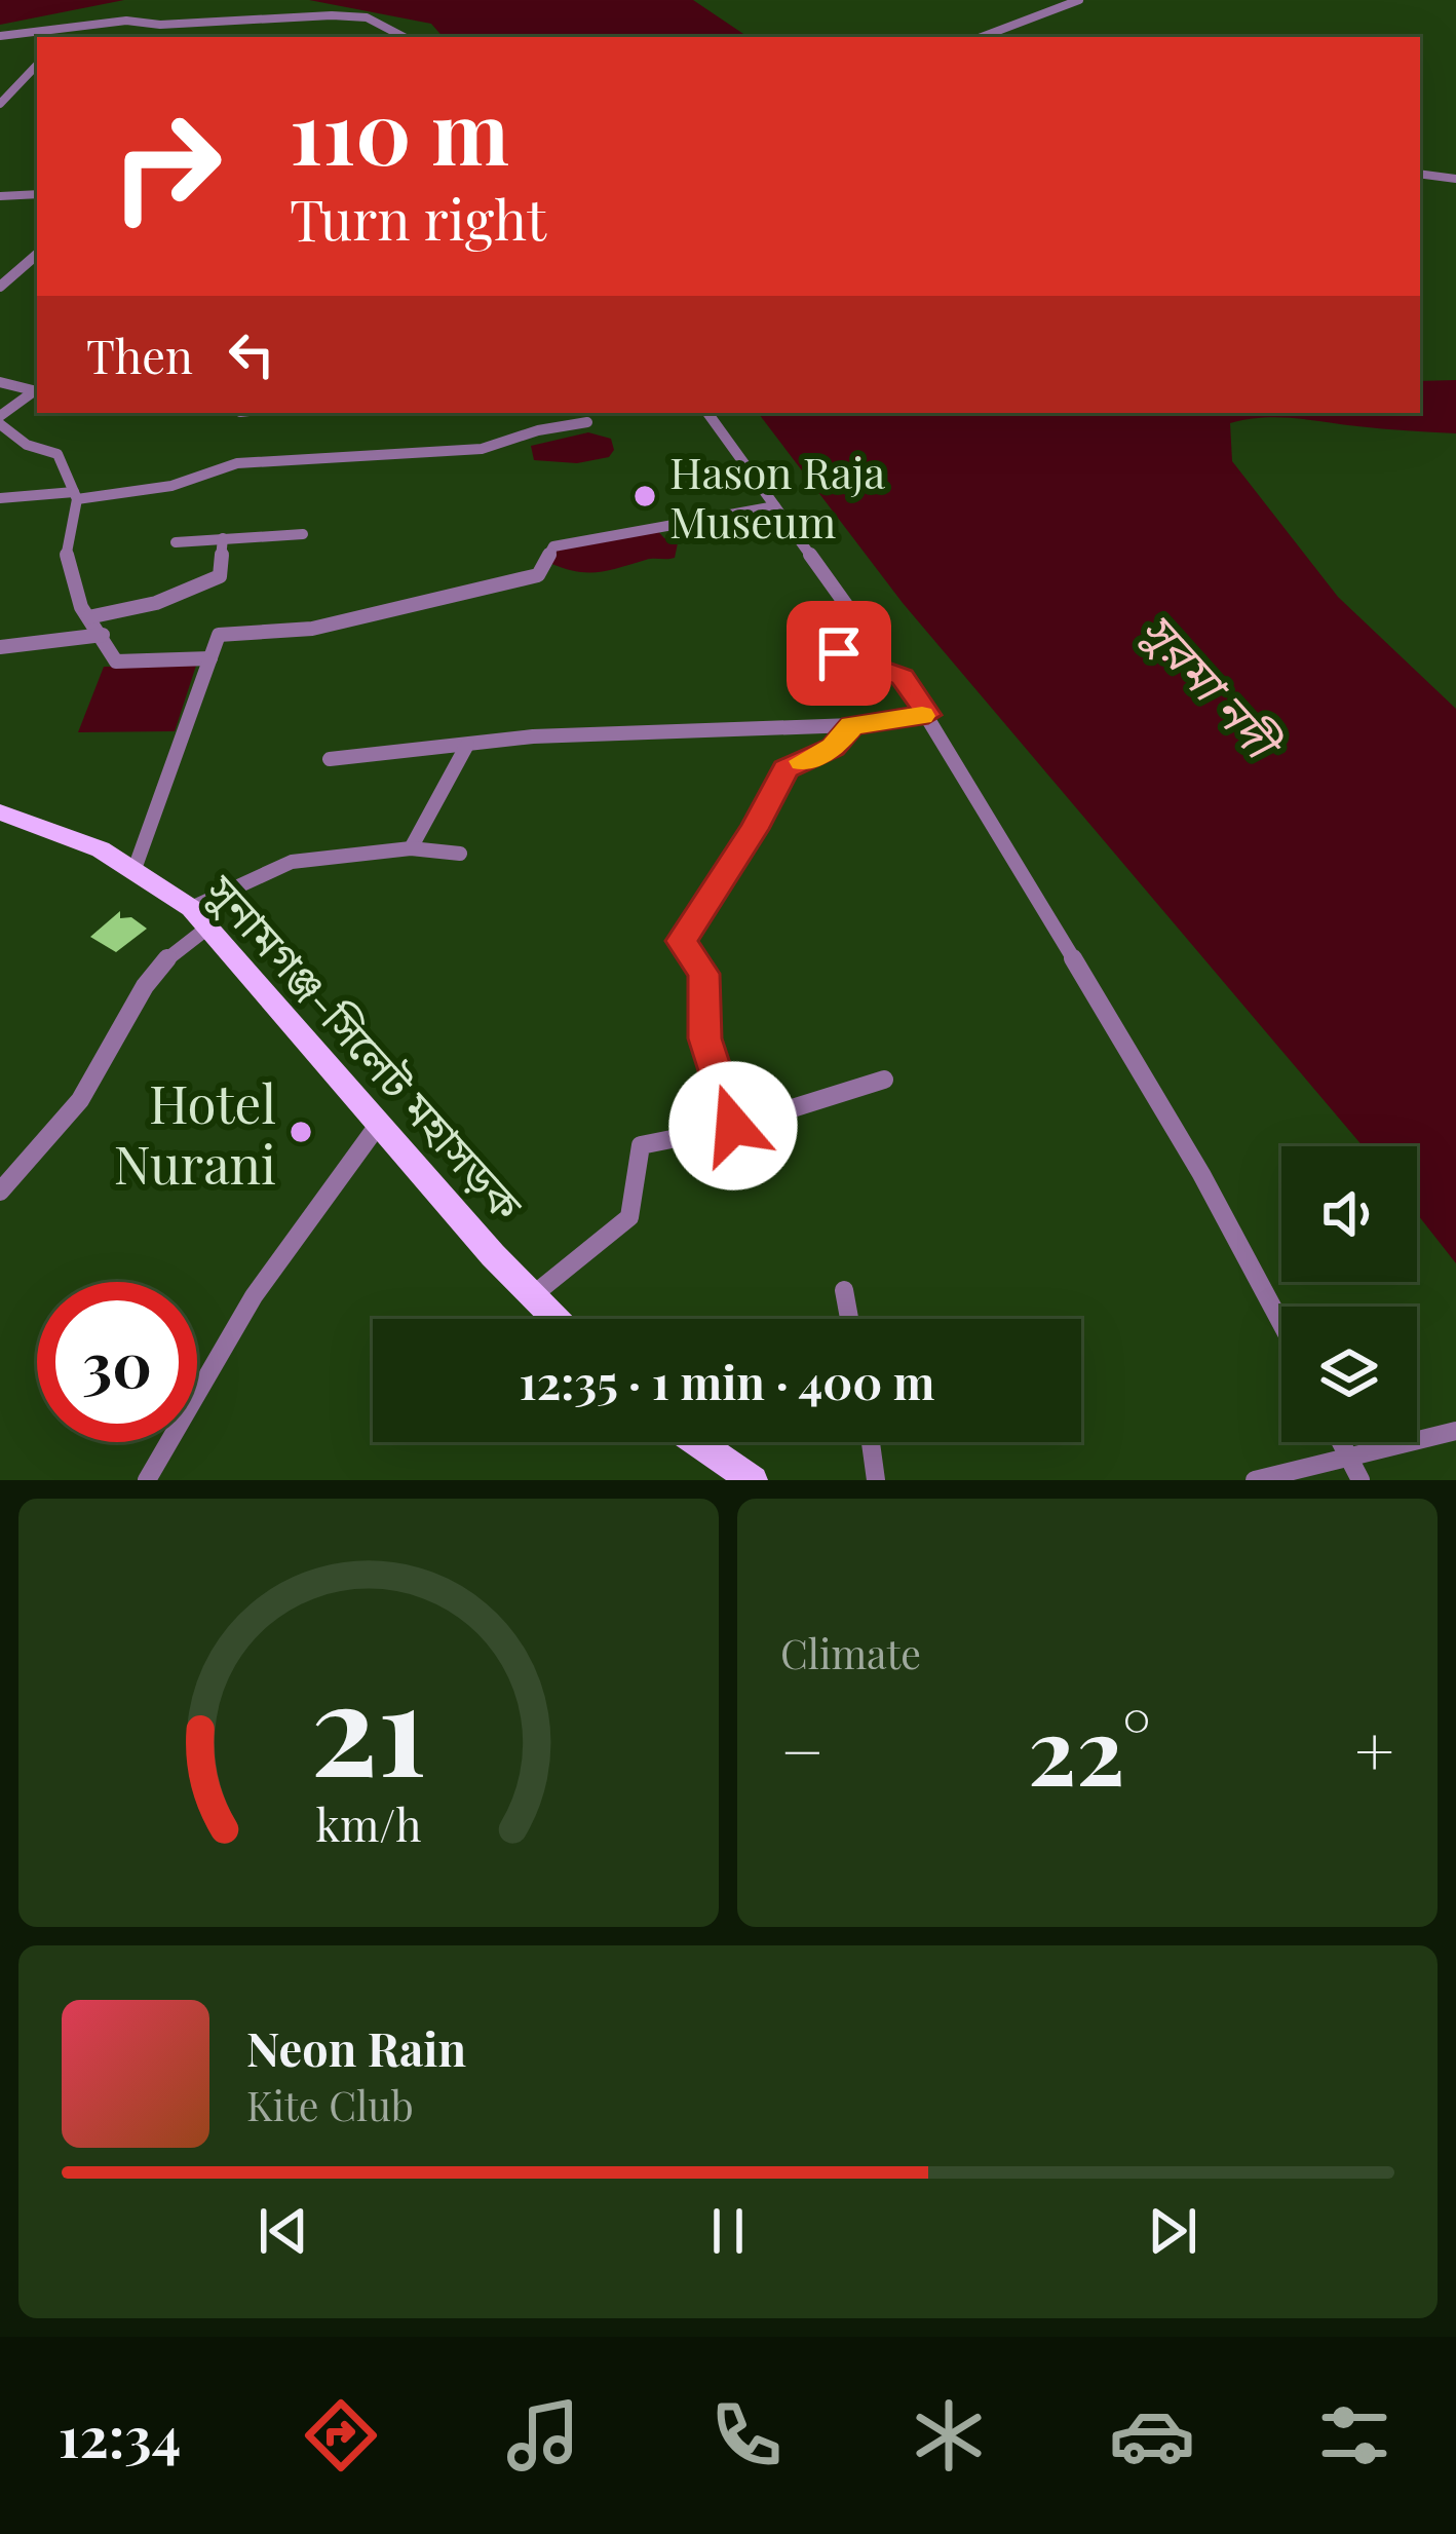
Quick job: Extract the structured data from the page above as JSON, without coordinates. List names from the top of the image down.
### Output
{
  "streets": {
    "main road": ["সুনামগঞ্জ-সিলেট মহাসড়ক"]
  },
  "water": ["সুরমা নদী"],
  "places": ["Hason Raja Museum", "Hotel Nurani"],
  "page": {
    "turn": ["110 m", "Turn right"],
    "then": "Then",
    "limit": "30",
    "trip": "12:35 · 1 min · 400 m",
    "tile": "Climate",
    "heat": ["−", "22°", "+"],
    "song": ["Neon Rain", "Kite Club"],
    "tabs": "12:34",
    "gauge": ["21", "km/h"]
  }
}
